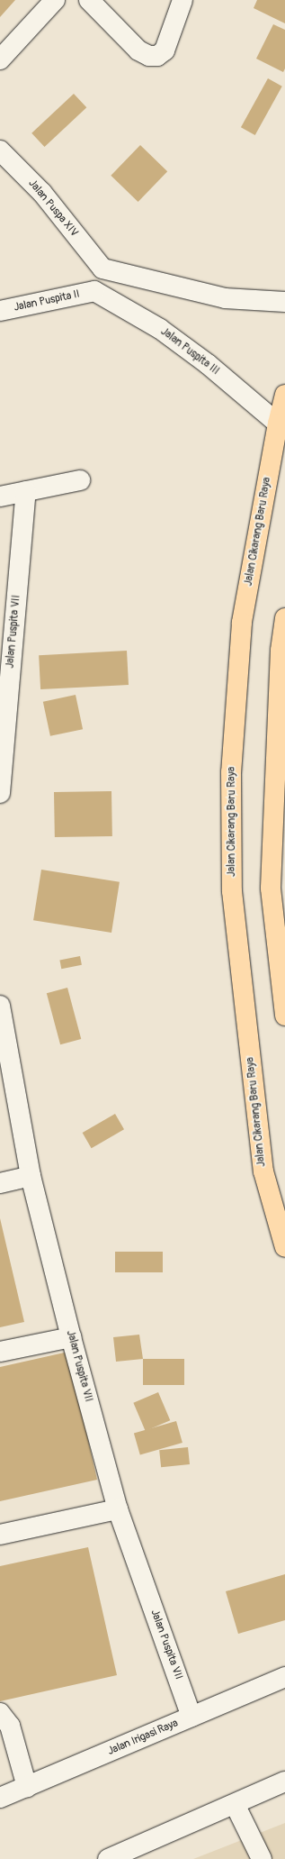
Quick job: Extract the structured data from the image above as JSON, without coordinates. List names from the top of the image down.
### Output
{
  "streets": {
    "main road": ["Jalan Cikarang Baru Raya"],
    "street": [
      "Jalan Puspa XIV",
      "Jalan Puspita II",
      "Jalan Puspita III",
      "Jalan Puspita VII",
      "Jalan Irigasi Raya"
    ]
  },
  "crossings": [
    ["Jalan Puspita II", "Jalan Puspita III"],
    ["Jalan Puspita III", "Jalan Cikarang Baru Raya"],
    ["Jalan Puspita VII", "Jalan Irigasi Raya"]
  ]
}
